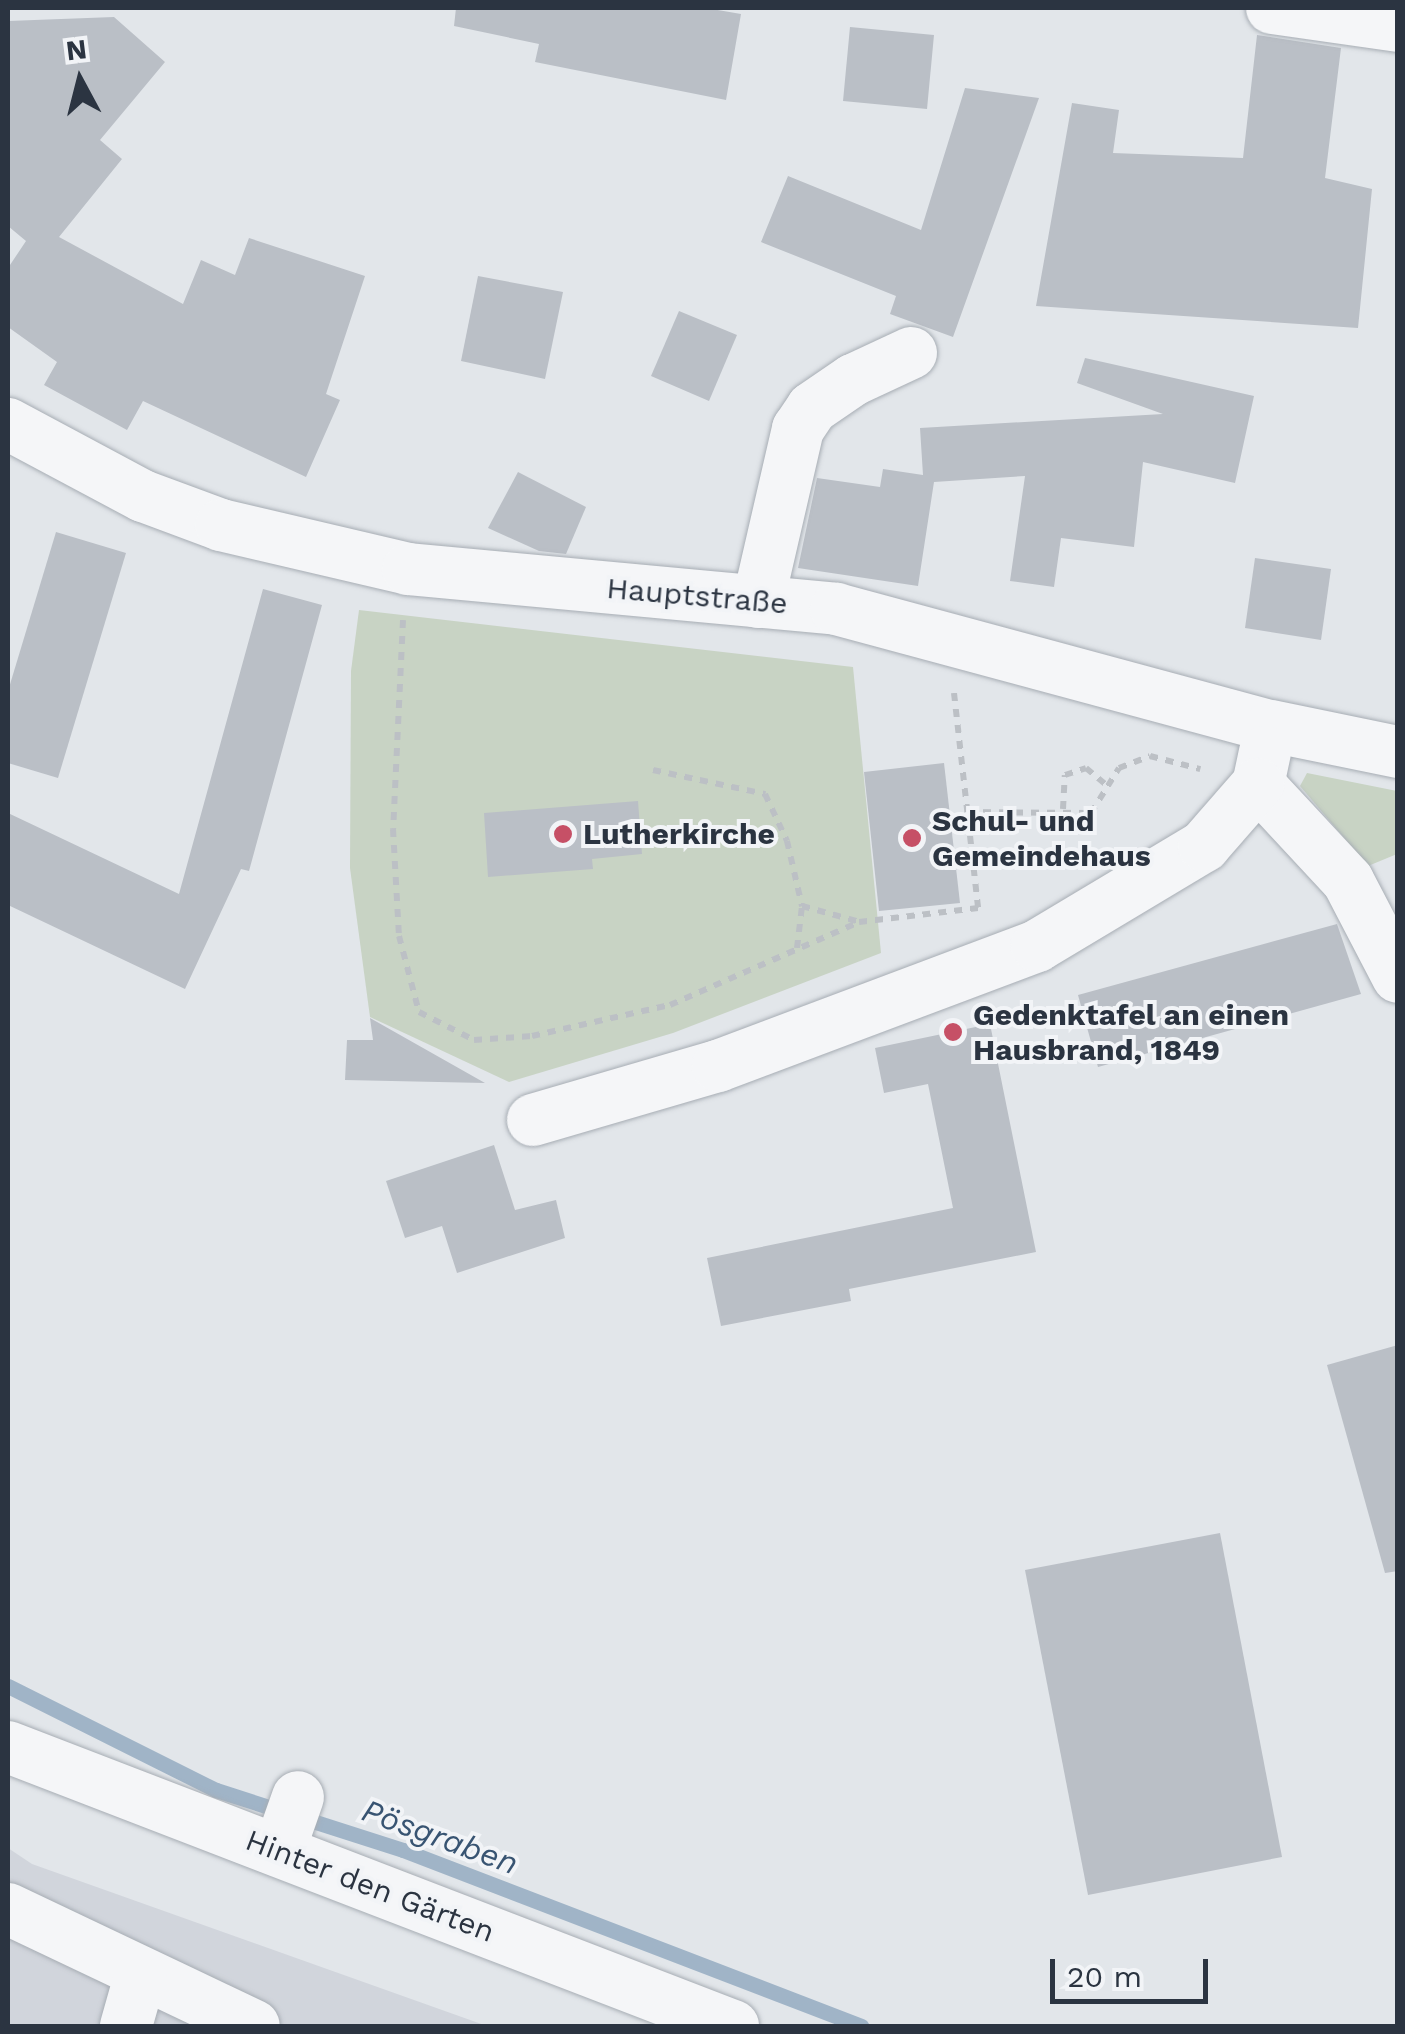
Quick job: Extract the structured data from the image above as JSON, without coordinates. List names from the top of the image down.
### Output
{
  "streets": {
    "street": ["Hauptstraße", "Hinter den Gärten"]
  },
  "water": ["Pösgraben"],
  "places": ["Lutherkirche", "Schul- und Gemeindehaus", "Gedenktafel an einen Hausbrand, 1849"],
  "scale_bar": "20 m",
  "north": "top"
}
